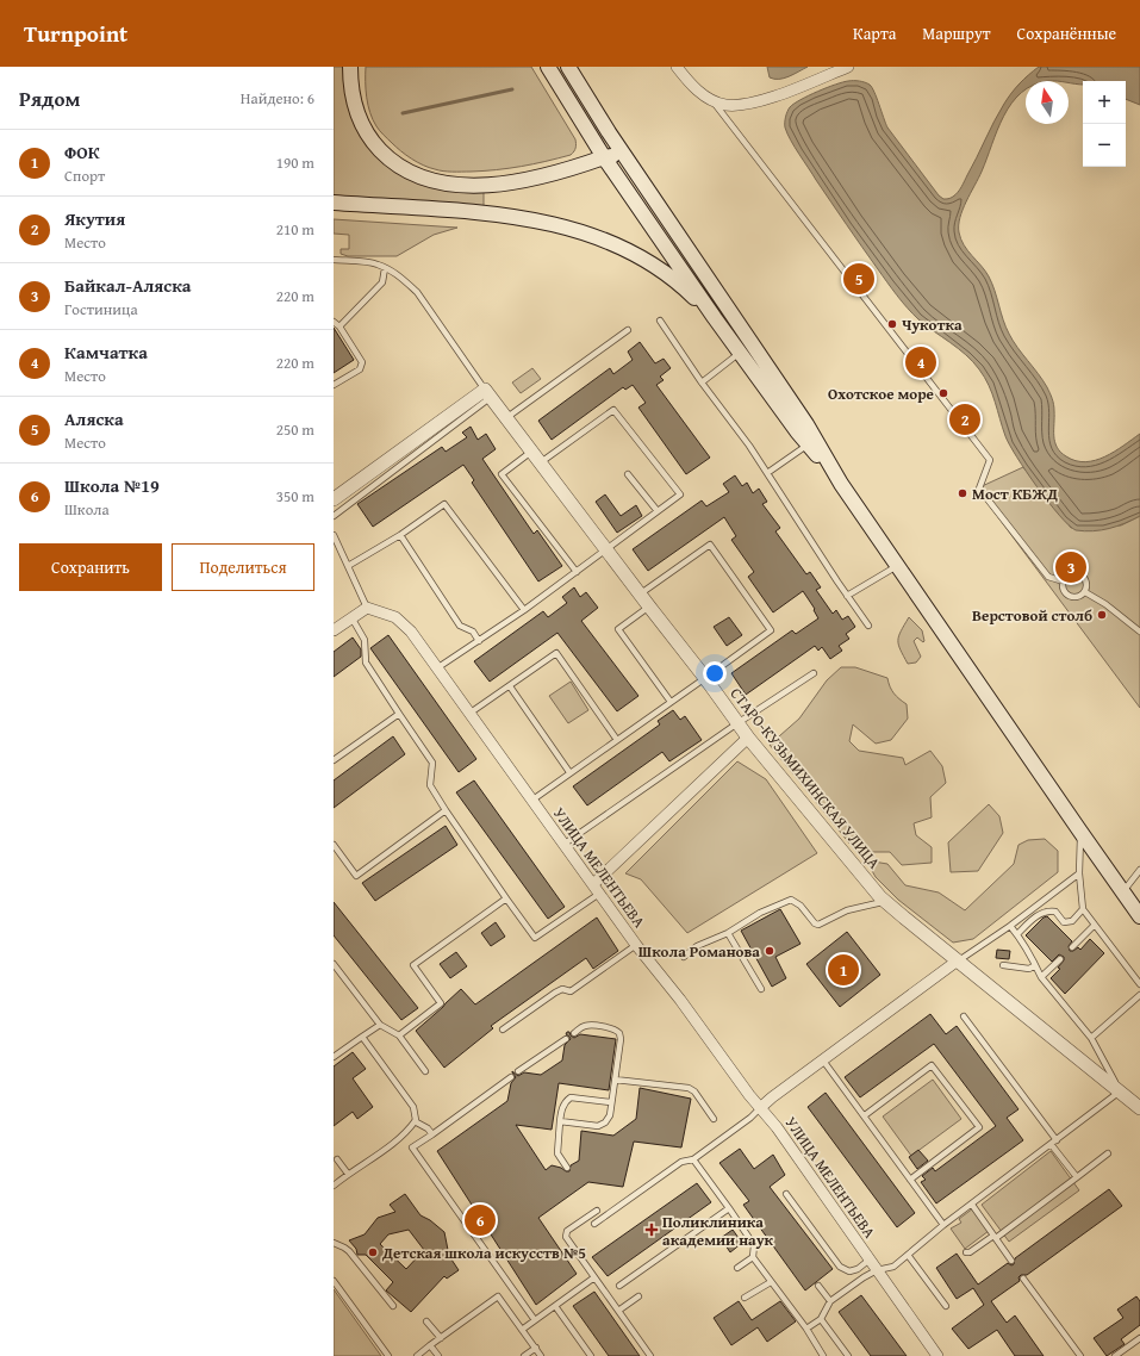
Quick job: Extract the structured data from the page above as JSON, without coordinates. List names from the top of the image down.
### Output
{
  "streets": {
    "street": ["СТАРО-КУЗЬМИХИНСКАЯ УЛИЦА", "УЛИЦА МЕЛЕНТЬЕВА"]
  },
  "places": {
    "other": [
      "Чукотка",
      "Охотское море",
      "Мост КБЖД",
      "Верстовой столб",
      "Школа Романова",
      "Детская школа искусств №5"
    ],
    "health": ["Поликлиника академии наук"]
  },
  "north": "top",
  "page": {
    "header": "Turnpoint",
    "nav": ["Карта", "Маршрут", "Сохранённые"],
    "heading": ["Рядом", "Найдено: 6"],
    "map_buttons": ["+", "−"],
    "list": [
      {
        "mark": "1",
        "name": "ФОК",
        "note": "Спорт",
        "value": "190 m"
      },
      {
        "mark": "2",
        "name": "Якутия",
        "note": "Место",
        "value": "210 m"
      },
      {
        "mark": "3",
        "name": "Байкал-Аляска",
        "note": "Гостиница",
        "value": "220 m"
      },
      {
        "mark": "4",
        "name": "Камчатка",
        "note": "Место",
        "value": "220 m"
      },
      {
        "mark": "5",
        "name": "Аляска",
        "note": "Место",
        "value": "250 m"
      },
      {
        "mark": "6",
        "name": "Школа №19",
        "note": "Школа",
        "value": "350 m"
      }
    ],
    "pins": [
      "5",
      "4",
      "2",
      "3",
      "1",
      "6"
    ],
    "buttons": ["Сохранить", "Поделиться"]
  }
}
